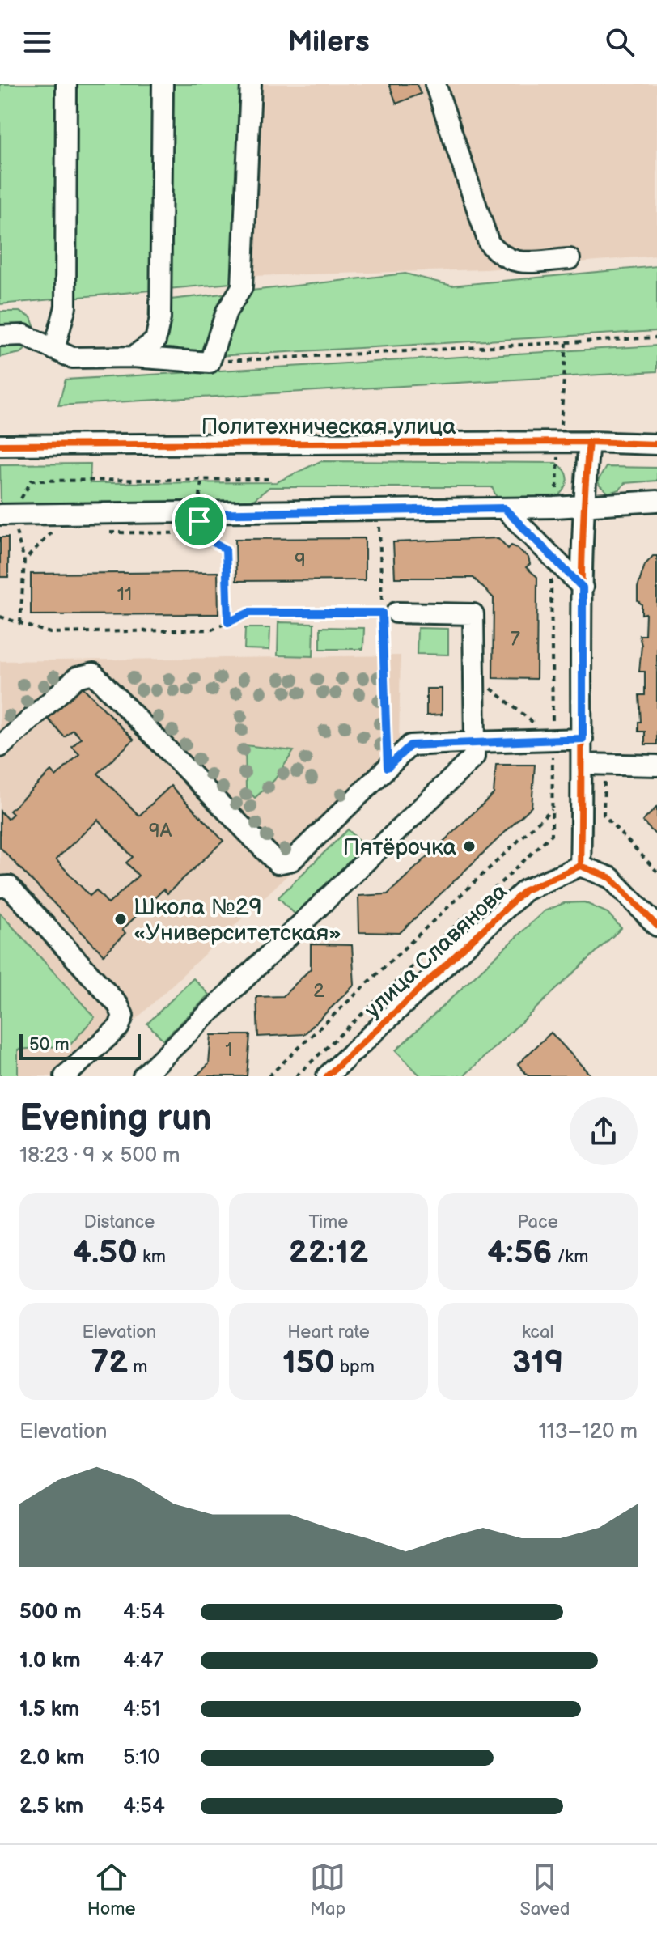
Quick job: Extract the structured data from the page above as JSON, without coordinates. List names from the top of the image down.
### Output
{
  "streets": {
    "street": ["Политехническая улица", "улица Славянова"]
  },
  "places": ["Пятёрочка", "Школа №29 «Университетская»"],
  "house_numbers": [
    "9",
    "11",
    "7",
    "9А",
    "2",
    "1"
  ],
  "scale_bar": "50 m",
  "page": {
    "header": "Milers",
    "scale": "50 m",
    "heading": ["Evening run", "18:23 · 9 × 500 m"],
    "stats": [
      ["Distance", "4.50 km"],
      ["Time", "22:12"],
      ["Pace", "4:56 /km"],
      ["Elevation", "72 m"],
      ["Heart rate", "150 bpm"],
      ["kcal", "319"]
    ],
    "chart": ["Elevation", "113–120 m"],
    "list": [
      {
        "name": "500 m",
        "note": "4:54"
      },
      {
        "name": "1.0 km",
        "note": "4:47"
      },
      {
        "name": "1.5 km",
        "note": "4:51"
      },
      {
        "name": "2.0 km",
        "note": "5:10"
      },
      {
        "name": "2.5 km",
        "note": "4:54"
      }
    ],
    "tabs": ["Home", "Map", "Saved"]
  }
}
